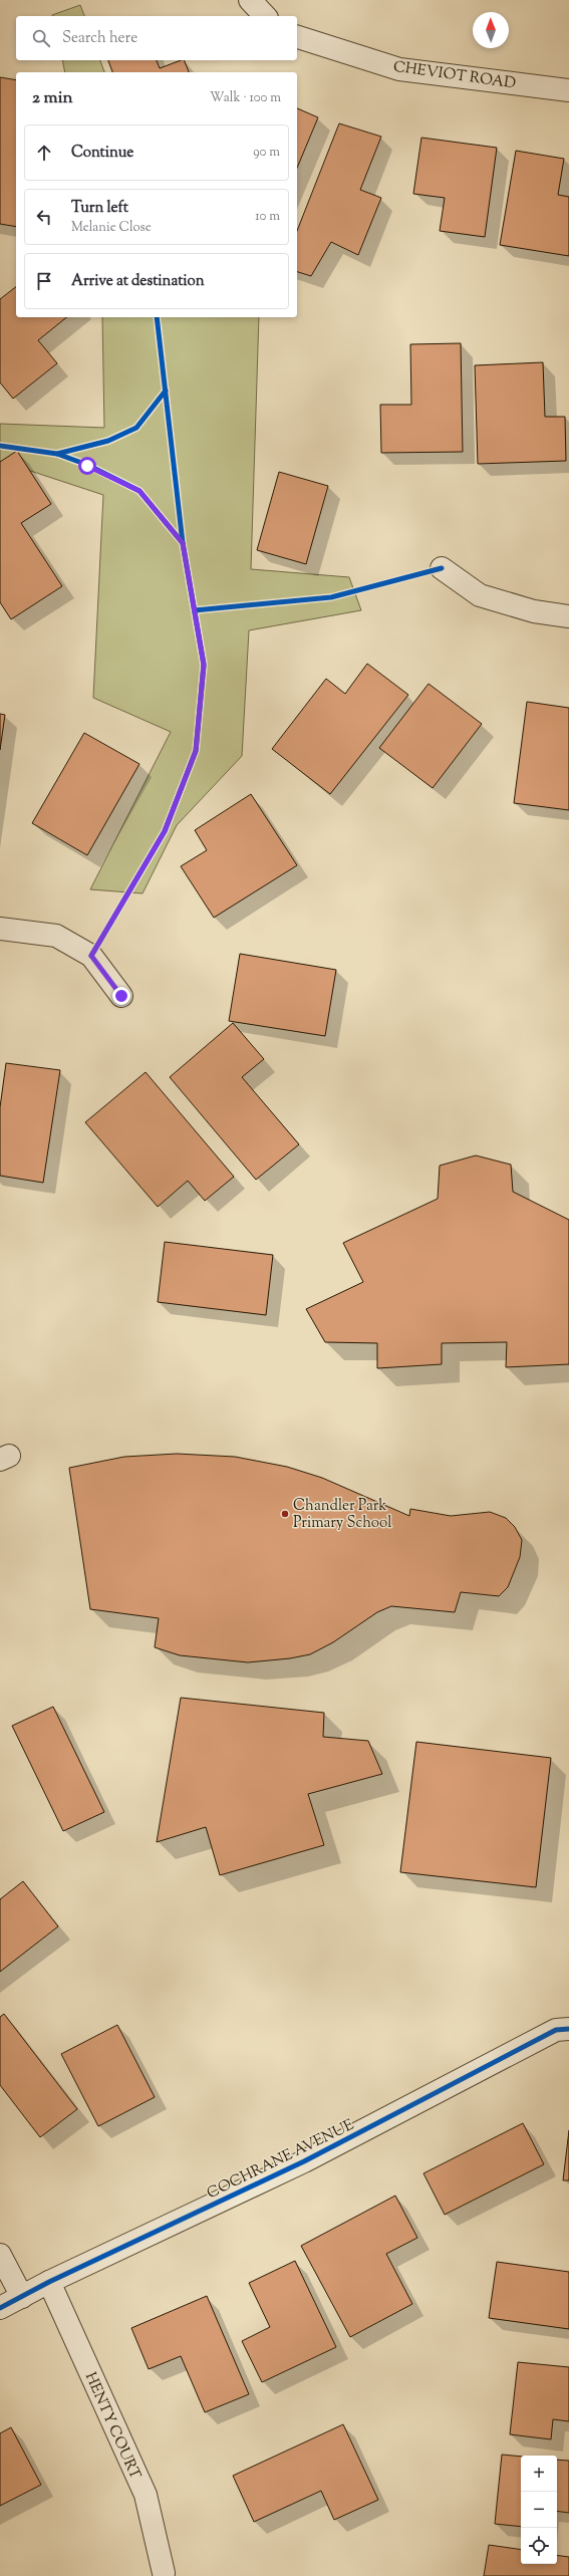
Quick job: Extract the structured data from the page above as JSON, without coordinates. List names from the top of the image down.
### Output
{
  "streets": {
    "street": ["CHEVIOT ROAD", "COCHRANE AVENUE", "HENTY COURT"]
  },
  "crossings": [
    ["COCHRANE AVENUE", "HENTY COURT"]
  ],
  "places": ["Chandler Park Primary School"],
  "north": "top",
  "page": {
    "search": "Search here",
    "heading": ["2 min", "Walk · 100 m"],
    "list": [
      ["Continue", "90 m"],
      ["Turn left", "Melanie Close", "10 m"],
      "Arrive at destination"
    ],
    "map_buttons": ["+", "−"]
  }
}
